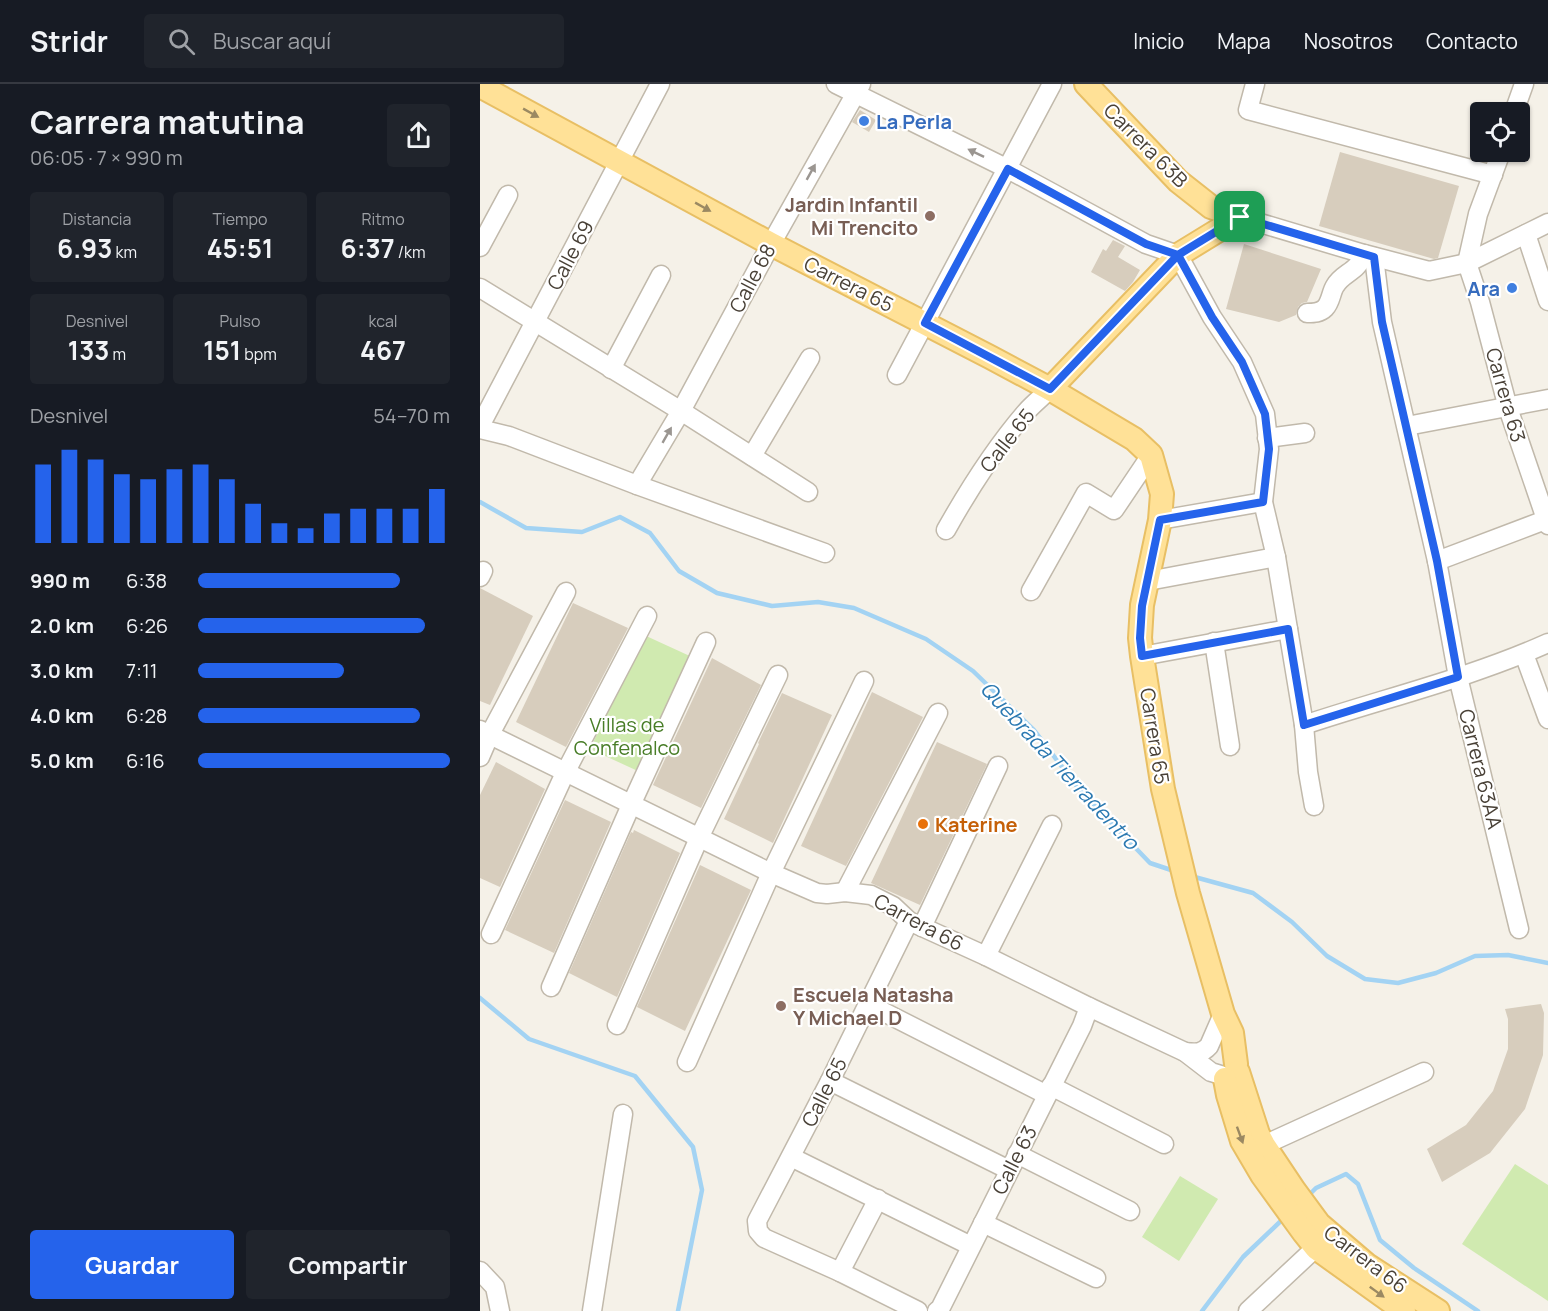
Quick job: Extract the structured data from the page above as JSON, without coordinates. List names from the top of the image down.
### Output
{
  "streets": {
    "main road": [
      "Carrera 63B",
      "Carrera 65",
      "Calle 65",
      "Carrera 66"
    ],
    "street": [
      "Calle 69",
      "Calle 68",
      "Carrera 63",
      "Carrera 63AA",
      "Calle 63"
    ]
  },
  "crossings": [
    ["Carrera 63B", "Calle 65"],
    ["Calle 69", "Carrera 65"],
    ["Calle 68", "Carrera 65"],
    ["Carrera 65", "Calle 65"],
    ["Carrera 65", "Carrera 66"],
    ["Calle 65", "Carrera 66"],
    ["Carrera 66", "Calle 63"]
  ],
  "one_way": ["Calle 68"],
  "water": ["Quebrada Tierradentro"],
  "parks": ["Villas de Confenalco"],
  "places": [
    "La Perla",
    "Jardin Infantil Mi Trencito",
    "Ara",
    "Katerine",
    "Escuela Natasha Y Michael D"
  ],
  "page": {
    "header": "Stridr",
    "search": "Buscar aquí",
    "nav": [
      "Inicio",
      "Mapa",
      "Nosotros",
      "Contacto"
    ],
    "heading": ["Carrera matutina", "06:05 · 7 × 990 m"],
    "stats": [
      ["Distancia", "6.93 km"],
      ["Tiempo", "45:51"],
      ["Ritmo", "6:37 /km"],
      ["Desnivel", "133 m"],
      ["Pulso", "151 bpm"],
      ["kcal", "467"]
    ],
    "chart": ["Desnivel", "54–70 m"],
    "list": [
      {
        "name": "990 m",
        "note": "6:38"
      },
      {
        "name": "2.0 km",
        "note": "6:26"
      },
      {
        "name": "3.0 km",
        "note": "7:11"
      },
      {
        "name": "4.0 km",
        "note": "6:28"
      },
      {
        "name": "5.0 km",
        "note": "6:16"
      }
    ],
    "buttons": ["Guardar", "Compartir"]
  }
}
